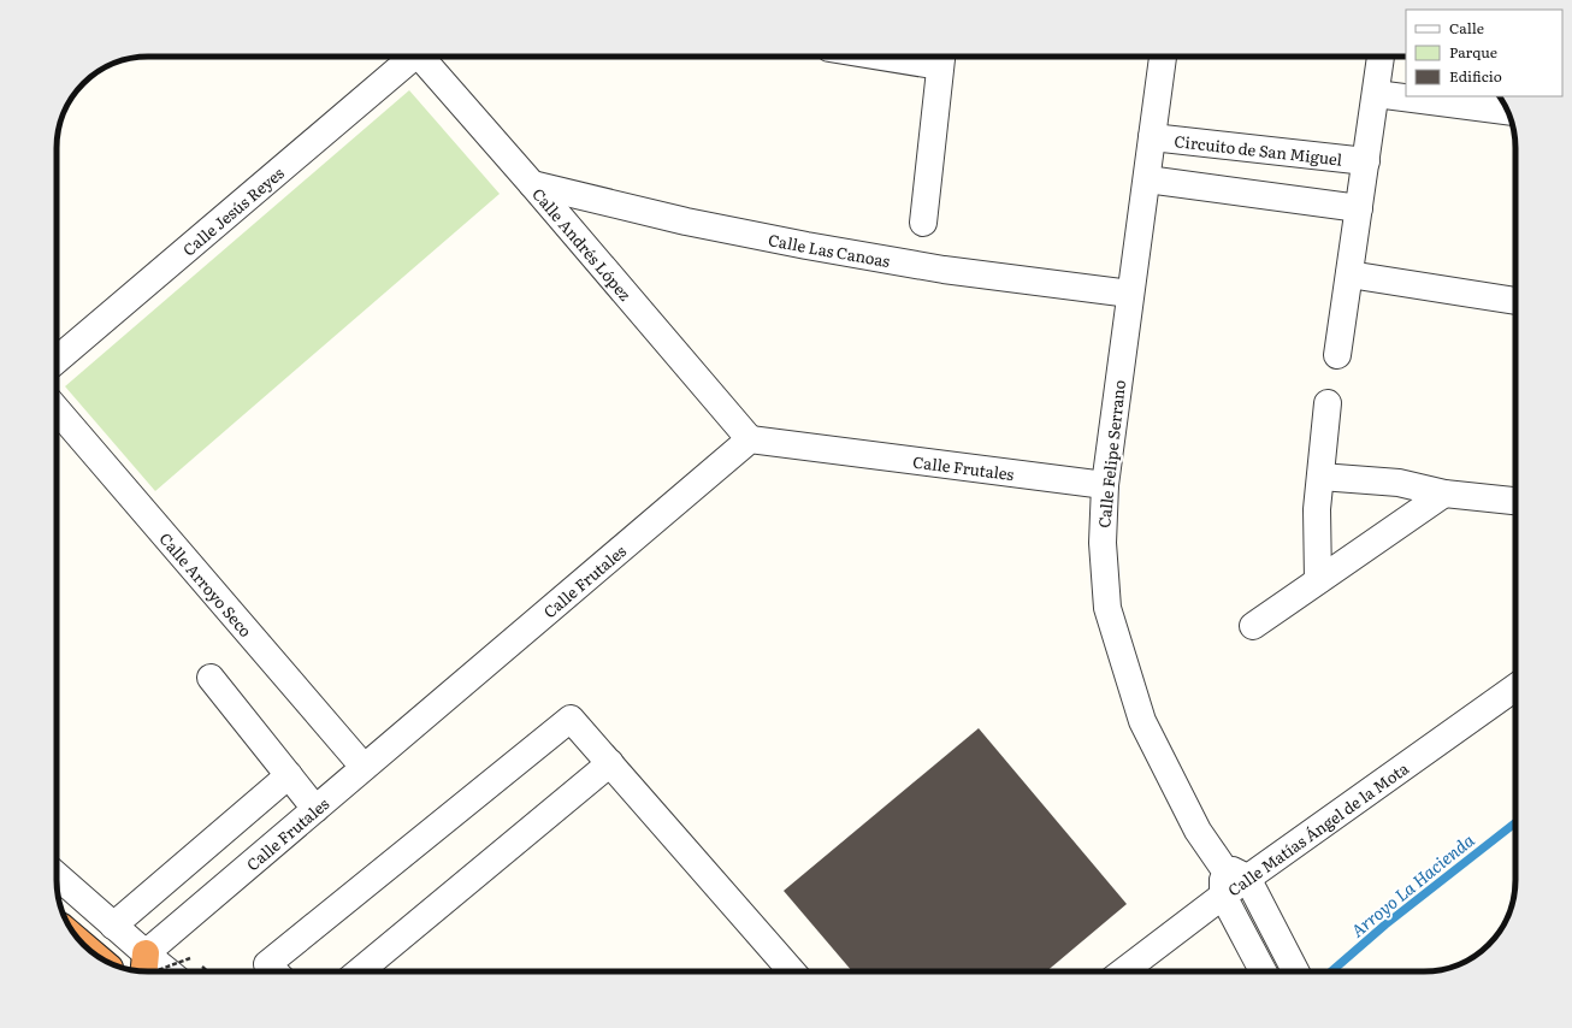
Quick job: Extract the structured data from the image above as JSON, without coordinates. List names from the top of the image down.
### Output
{
  "streets": {
    "street": [
      "Circuito de San Miguel",
      "Calle Jesús Reyes",
      "Calle Andrés López",
      "Calle Las Canoas",
      "Calle Felipe Serrano",
      "Calle Frutales",
      "Calle Arroyo Seco",
      "Calle Matías Ángel de la Mota"
    ]
  },
  "crossings": [
    ["Circuito de San Miguel", "Calle Felipe Serrano"],
    ["Calle Andrés López", "Calle Las Canoas"],
    ["Calle Andrés López", "Calle Frutales"],
    ["Calle Las Canoas", "Calle Felipe Serrano"],
    ["Calle Felipe Serrano", "Calle Frutales"],
    ["Calle Frutales", "Calle Arroyo Seco"]
  ],
  "water": ["Arroyo La Hacienda"],
  "legend": ["Calle", "Parque", "Edificio"]
}
